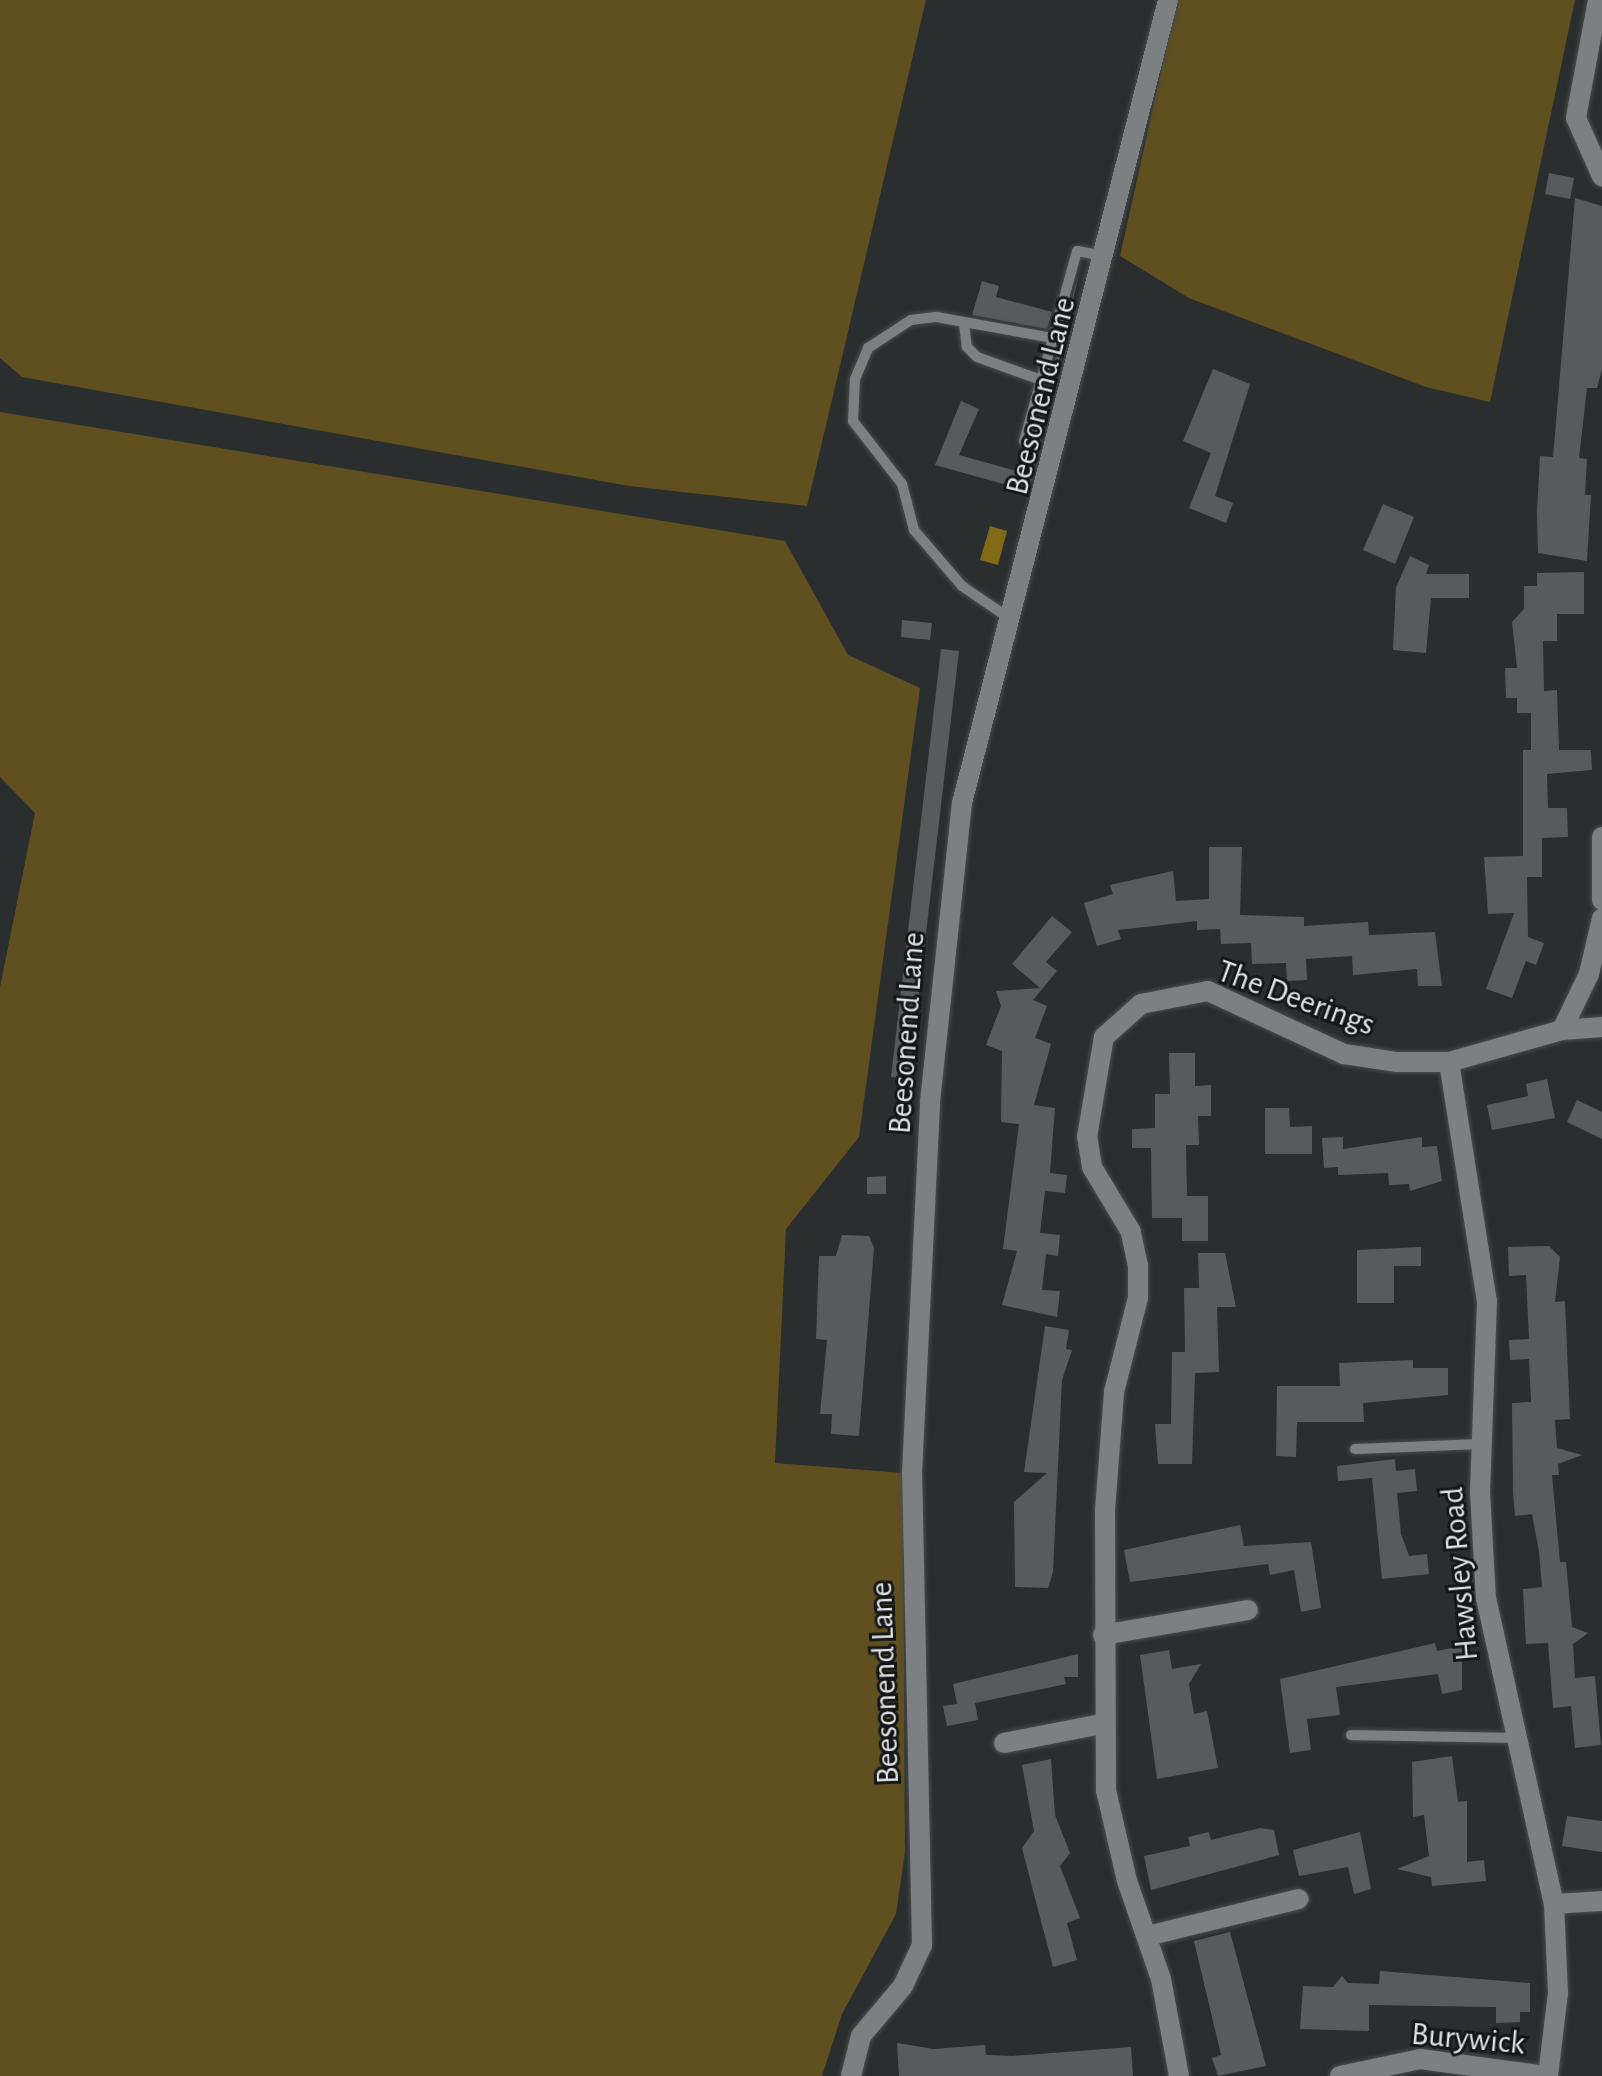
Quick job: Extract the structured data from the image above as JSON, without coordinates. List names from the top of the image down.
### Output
{
  "streets": {
    "street": [
      "Beesonend Lane",
      "The Deerings",
      "Hawsley Road",
      "Burywick"
    ]
  },
  "crossings": [
    ["The Deerings", "Hawsley Road"],
    ["Hawsley Road", "Burywick"]
  ]
}
